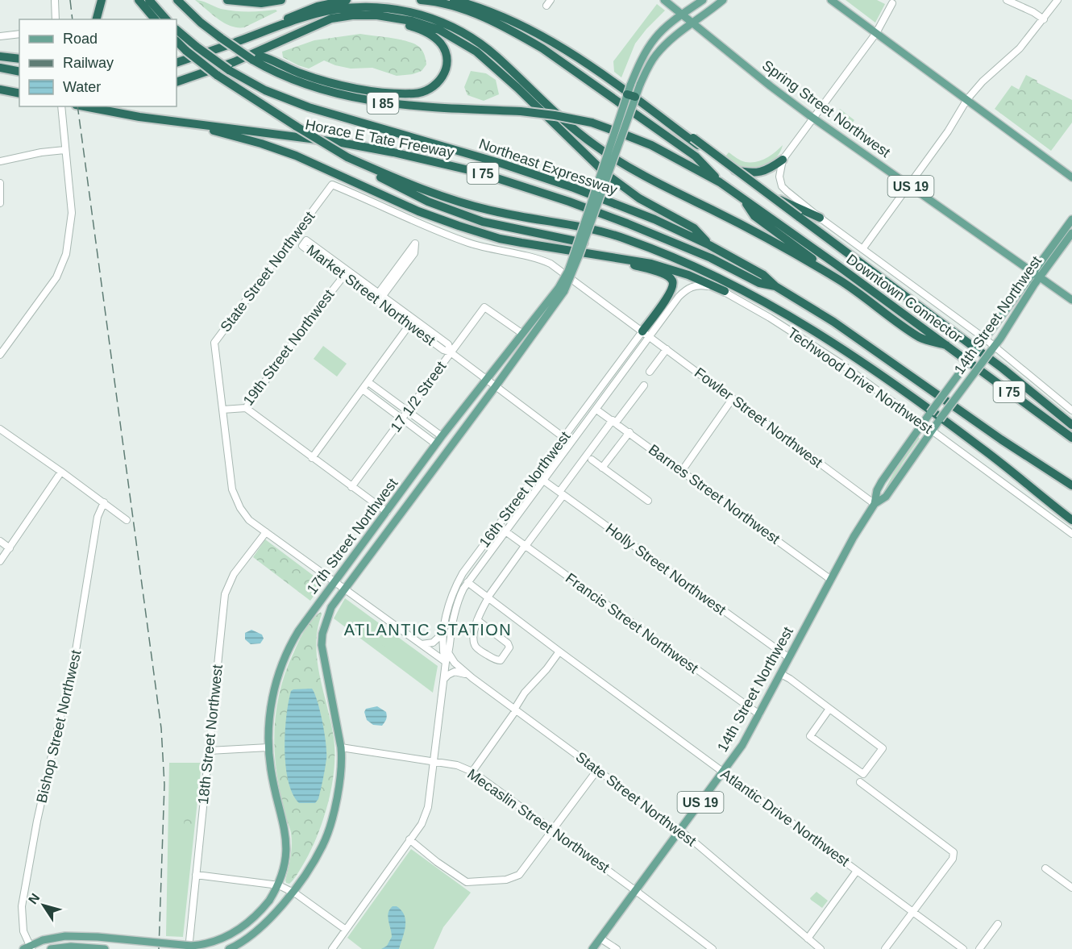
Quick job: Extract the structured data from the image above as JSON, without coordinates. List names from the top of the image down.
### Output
{
  "streets": {
    "highway": [
      "I 85",
      "Horace E Tate Freeway",
      "Northeast Expressway",
      "I 75",
      "Downtown Connector"
    ],
    "main road": [
      "Spring Street Northwest",
      "US 19",
      "14th Street Northwest",
      "17th Street Northwest"
    ],
    "street": [
      "State Street Northwest",
      "Market Street Northwest",
      "19th Street Northwest",
      "Techwood Drive Northwest",
      "17 1/2 Street",
      "Fowler Street Northwest",
      "16th Street Northwest",
      "Barnes Street Northwest",
      "Holly Street Northwest",
      "Francis Street Northwest",
      "Bishop Street Northwest",
      "18th Street Northwest",
      "Atlantic Drive Northwest",
      "Mecaslin Street Northwest"
    ]
  },
  "crossings": [
    ["I 85", "I 75"],
    ["I 85", "Downtown Connector"],
    ["Spring Street Northwest", "14th Street Northwest"],
    ["Spring Street Northwest", "17th Street Northwest"],
    ["Horace E Tate Freeway", "Northeast Expressway"],
    ["Horace E Tate Freeway", "I 75"],
    ["Northeast Expressway", "I 75"],
    ["I 75", "Downtown Connector"],
    ["State Street Northwest", "14th Street Northwest"],
    ["State Street Northwest", "19th Street Northwest"],
    ["State Street Northwest", "Fowler Street Northwest"],
    ["State Street Northwest", "16th Street Northwest"],
    ["State Street Northwest", "17th Street Northwest"],
    ["State Street Northwest", "18th Street Northwest"],
    ["Market Street Northwest", "19th Street Northwest"],
    ["Market Street Northwest", "17 1/2 Street"],
    ["Market Street Northwest", "16th Street Northwest"],
    ["Market Street Northwest", "17th Street Northwest"],
    ["14th Street Northwest", "Techwood Drive Northwest"],
    ["14th Street Northwest", "Fowler Street Northwest"],
    ["14th Street Northwest", "Barnes Street Northwest"],
    ["14th Street Northwest", "Holly Street Northwest"],
    ["14th Street Northwest", "Francis Street Northwest"],
    ["14th Street Northwest", "Atlantic Drive Northwest"],
    ["14th Street Northwest", "Mecaslin Street Northwest"],
    ["Techwood Drive Northwest", "Fowler Street Northwest"],
    ["Techwood Drive Northwest", "16th Street Northwest"],
    ["17 1/2 Street", "17th Street Northwest"],
    ["Fowler Street Northwest", "16th Street Northwest"],
    ["16th Street Northwest", "Barnes Street Northwest"],
    ["16th Street Northwest", "Holly Street Northwest"],
    ["16th Street Northwest", "Francis Street Northwest"],
    ["16th Street Northwest", "Atlantic Drive Northwest"],
    ["16th Street Northwest", "Mecaslin Street Northwest"],
    ["17th Street Northwest", "Bishop Street Northwest"],
    ["17th Street Northwest", "Mecaslin Street Northwest"]
  ],
  "districts": ["ATLANTIC STATION"],
  "legend": ["Road", "Railway", "Water"],
  "north": "top left"
}
